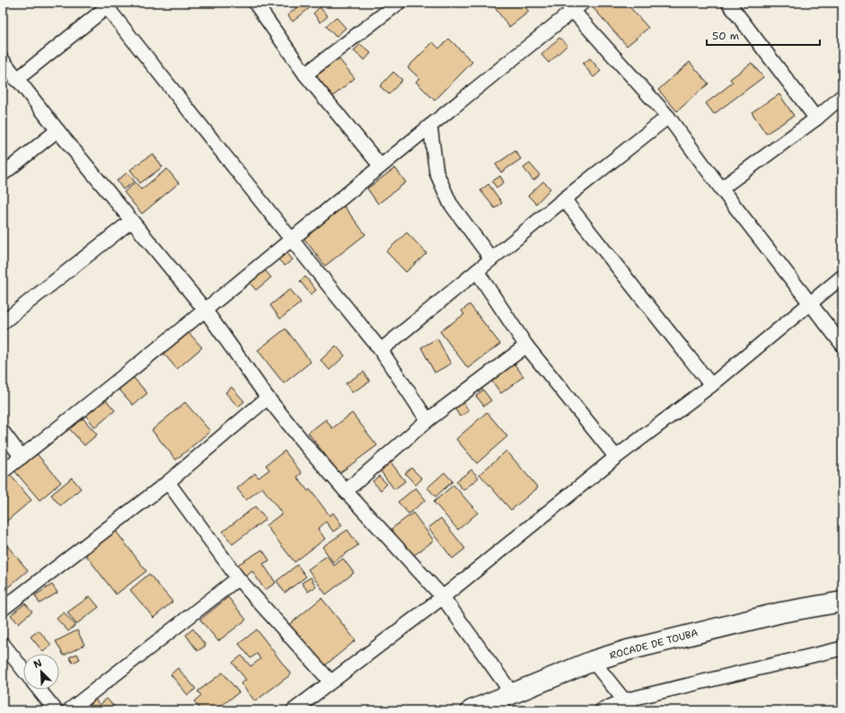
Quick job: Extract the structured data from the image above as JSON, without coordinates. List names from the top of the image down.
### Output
{
  "streets": {
    "main road": ["ROCADE DE TOUBA"]
  },
  "scale_bar": "50 m",
  "north": "top left"
}
